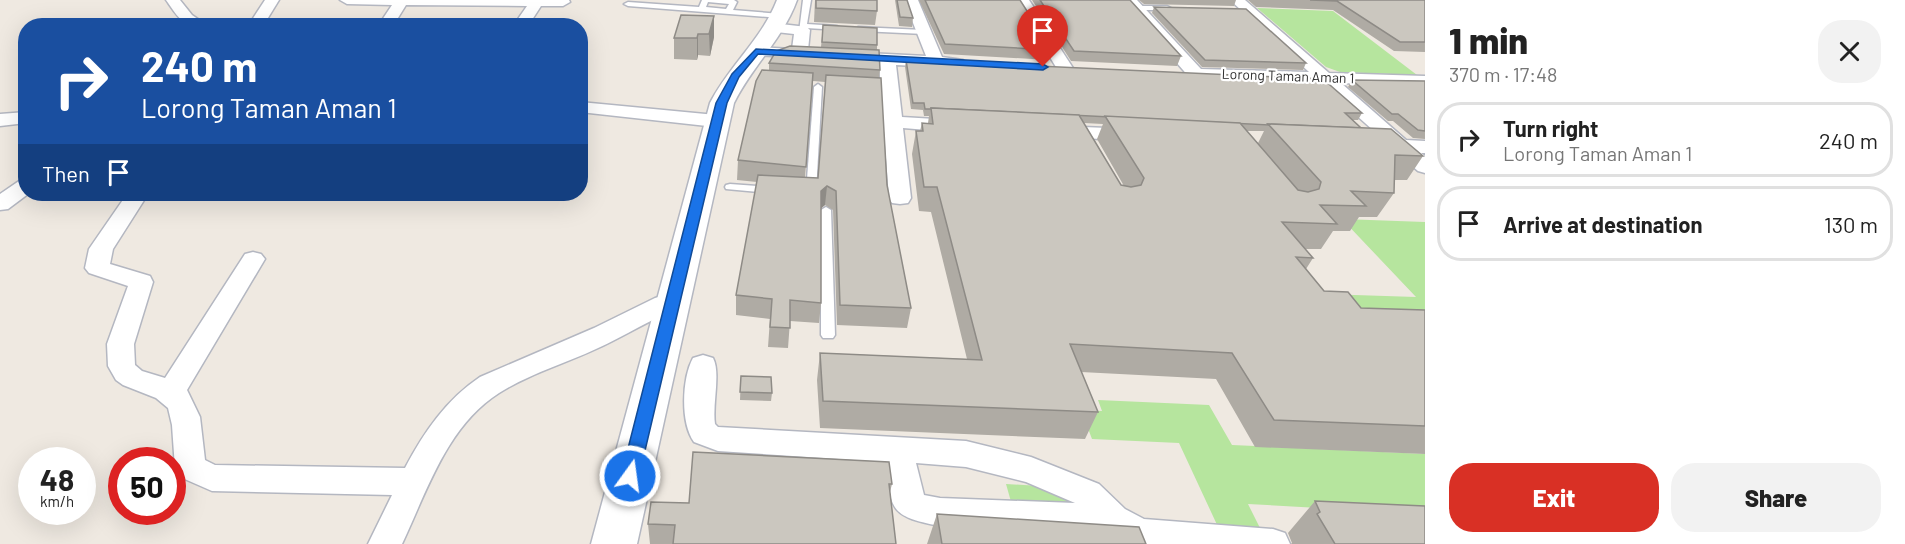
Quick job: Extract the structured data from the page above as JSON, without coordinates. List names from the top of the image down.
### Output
{
  "streets": {
    "street": ["Lorong Taman Aman 1"]
  },
  "page": {
    "heading": ["1 min", "370 m · 17:48"],
    "turn": ["240 m", "Lorong Taman Aman 1"],
    "list": [
      {
        "name": "Turn right",
        "note": "Lorong Taman Aman 1",
        "value": "240 m"
      },
      {
        "name": "Arrive at destination",
        "value": "130 m"
      }
    ],
    "then": "Then",
    "speed": "48 km/h",
    "limit": "50",
    "buttons": ["Exit", "Share"]
  }
}
